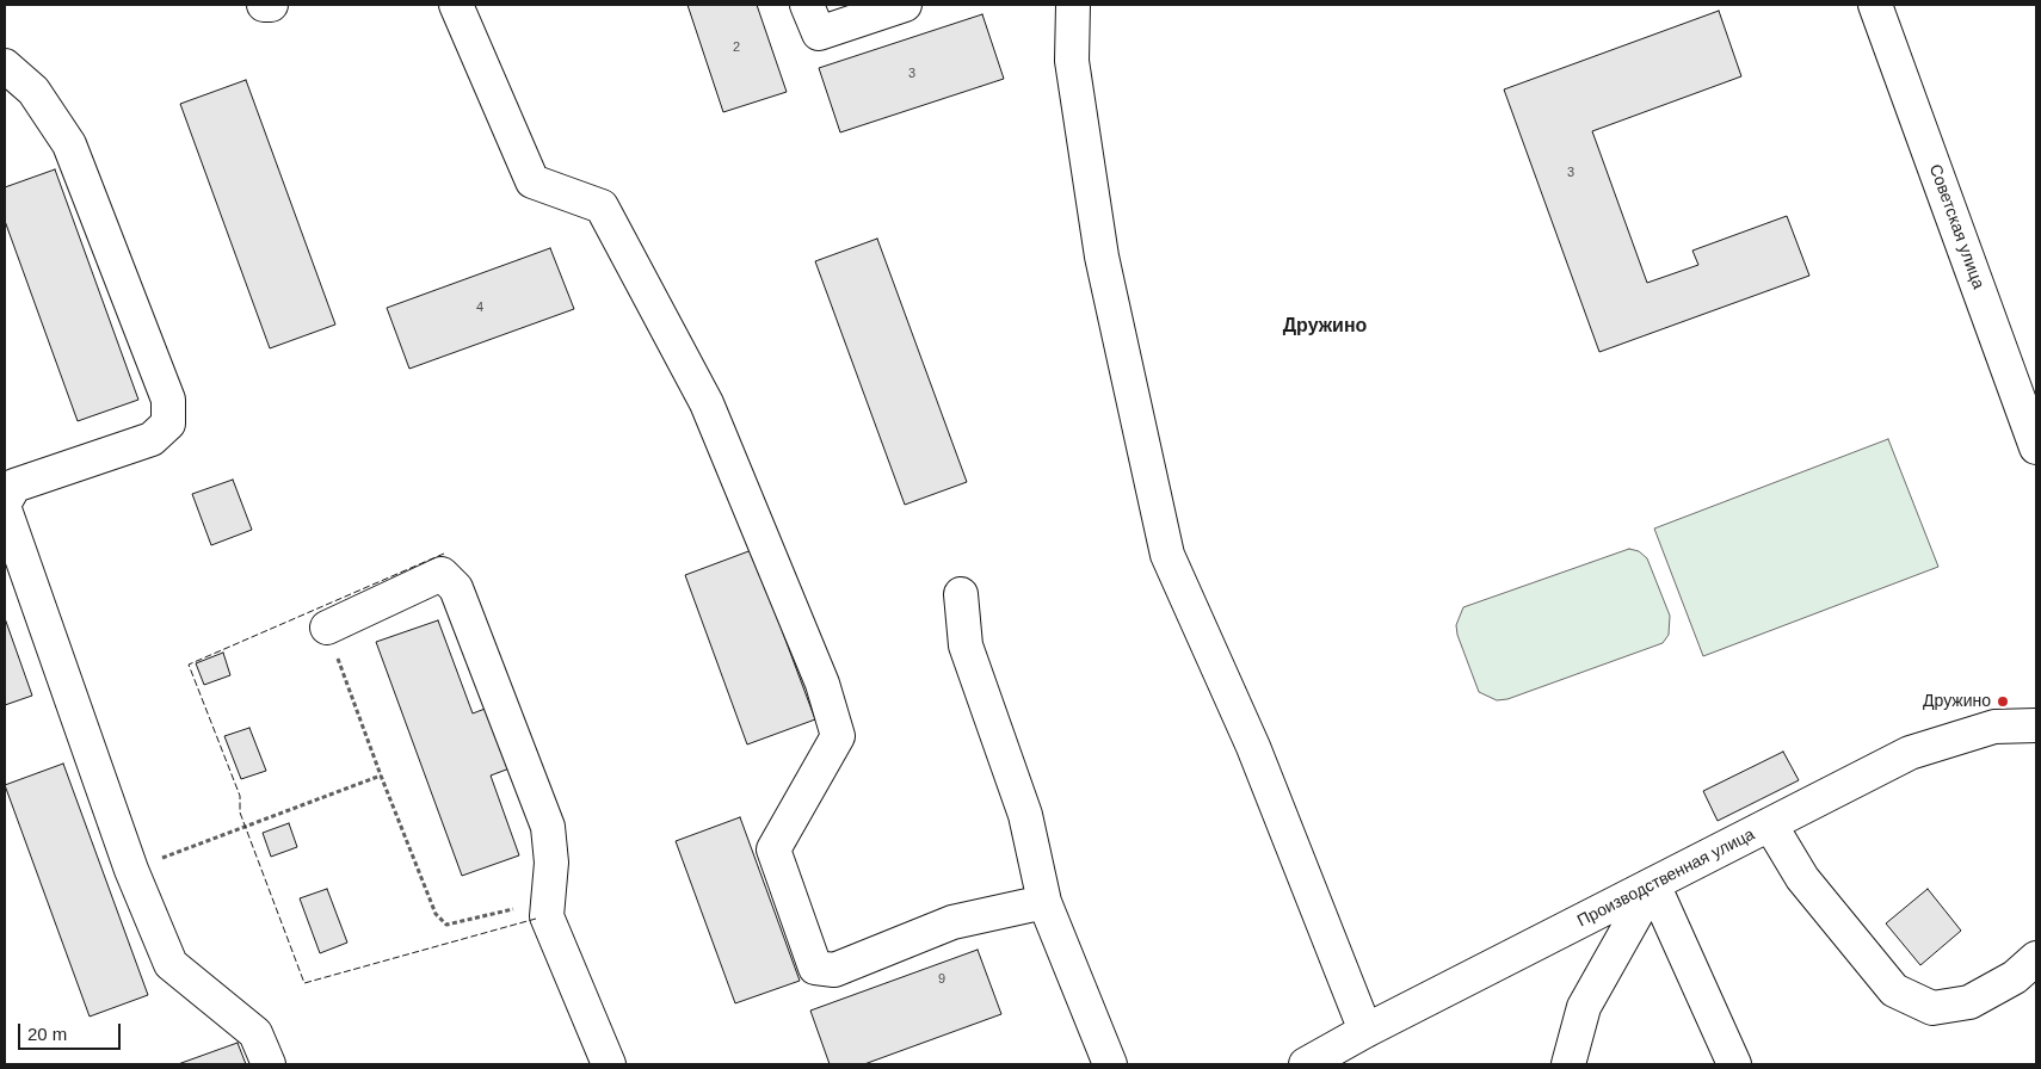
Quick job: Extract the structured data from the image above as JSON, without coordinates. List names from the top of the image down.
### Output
{
  "streets": {
    "street": ["Советская улица", "Производственная улица"]
  },
  "districts": ["Дружино"],
  "places": ["Дружино"],
  "house_numbers": [
    "2",
    "3",
    "3",
    "4",
    "9"
  ],
  "scale_bar": "20 m"
}
